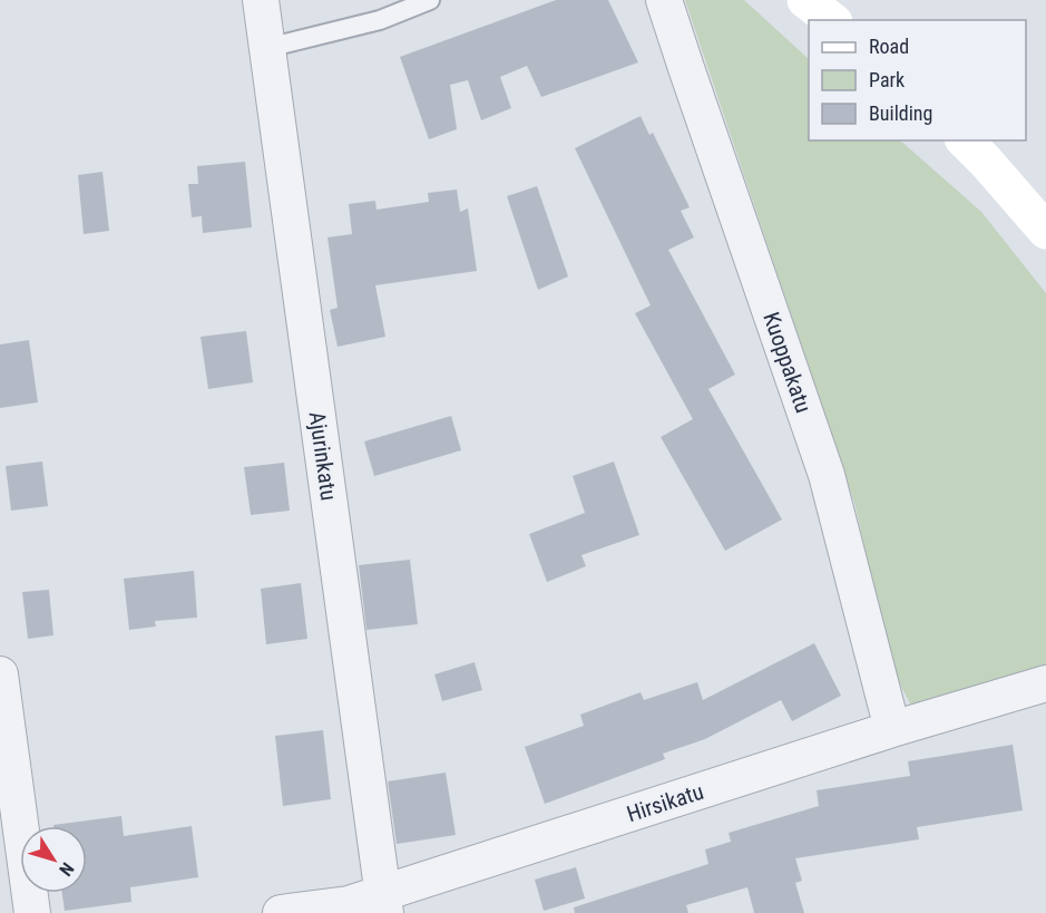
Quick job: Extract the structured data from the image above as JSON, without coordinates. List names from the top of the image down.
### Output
{
  "streets": {
    "street": ["Kuoppakatu", "Ajurinkatu", "Hirsikatu"]
  },
  "crossings": [
    ["Kuoppakatu", "Hirsikatu"],
    ["Ajurinkatu", "Hirsikatu"]
  ],
  "legend": ["Road", "Park", "Building"],
  "north": "bottom right"
}
